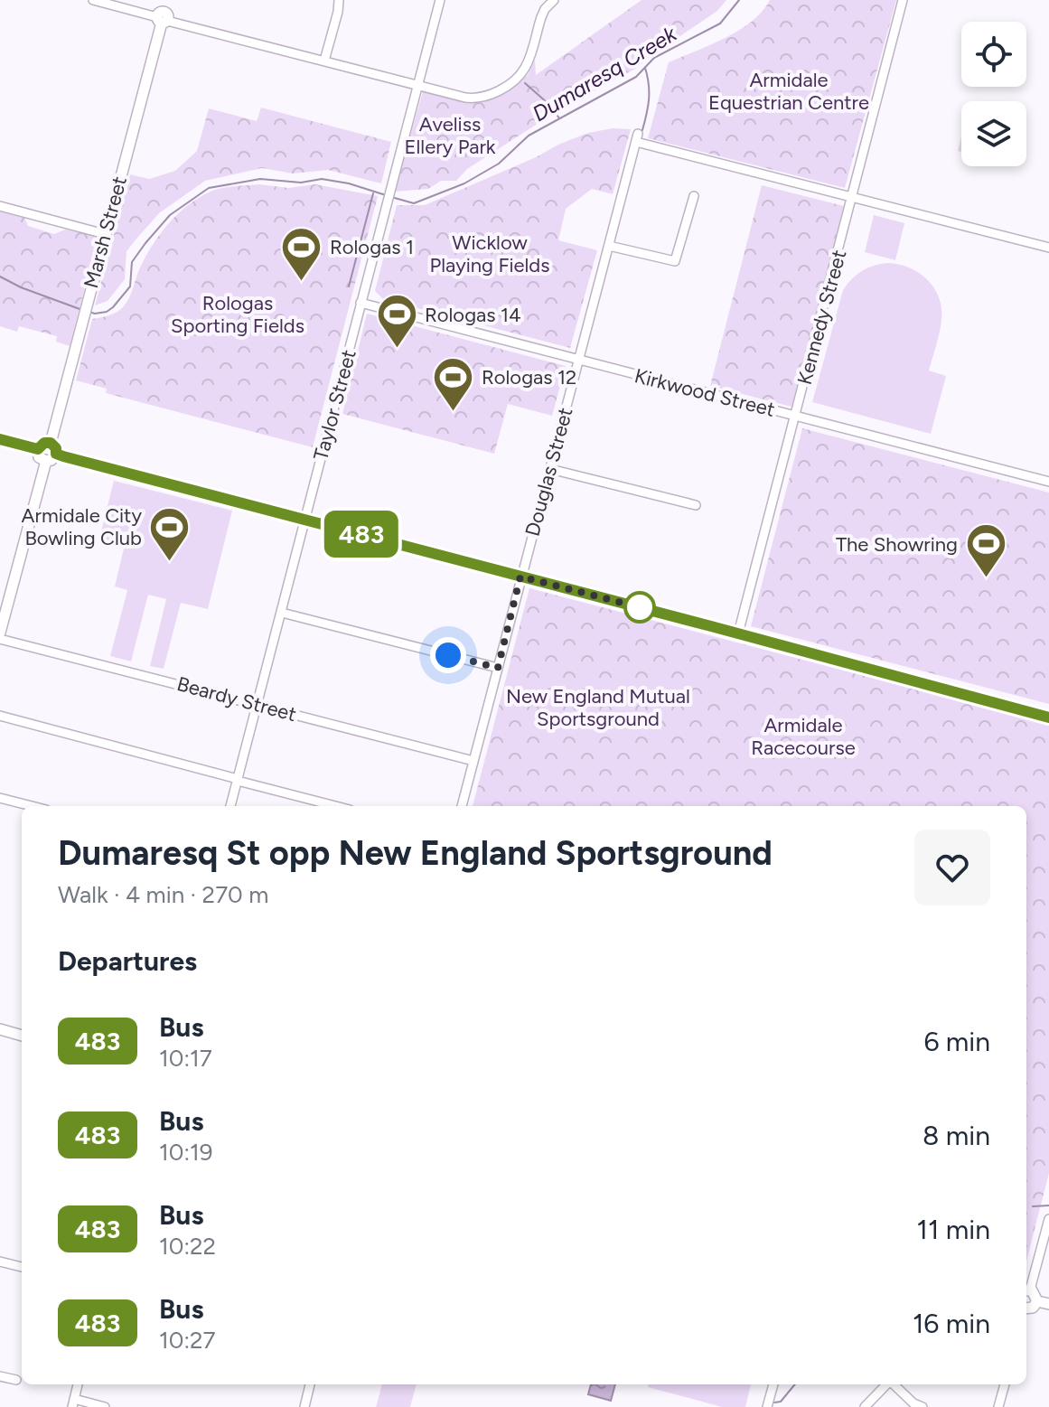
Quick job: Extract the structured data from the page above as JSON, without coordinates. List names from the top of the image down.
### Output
{
  "streets": {
    "main road": ["Marsh Street"],
    "street": [
      "Kennedy Street",
      "Kirkwood Street",
      "Taylor Street",
      "Douglas Street",
      "Beardy Street"
    ]
  },
  "crossings": [
    ["Kennedy Street", "Kirkwood Street"],
    ["Kennedy Street", "Douglas Street"],
    ["Kirkwood Street", "Taylor Street"],
    ["Kirkwood Street", "Douglas Street"],
    ["Taylor Street", "Beardy Street"],
    ["Douglas Street", "Beardy Street"]
  ],
  "water": ["Dumaresq Creek"],
  "parks": [
    "Armidale Equestrian Centre",
    "Aveliss Ellery Park",
    "Wicklow Playing Fields",
    "Rologas Sporting Fields",
    "New England Mutual Sportsground",
    "Armidale Racecourse"
  ],
  "places": {
    "sports": [
      "Rologas 1",
      "Rologas 14",
      "Rologas 12",
      "Armidale City Bowling Club",
      "The Showring"
    ]
  },
  "lines": ["bus line 483"],
  "page": {
    "on_map": "483",
    "heading": [
      ["Dumaresq St opp New England Sportsground", "Walk · 4 min · 270 m"],
      "Departures"
    ],
    "list": [
      {
        "mark": "483",
        "name": "Bus",
        "note": "10:17",
        "value": "6 min"
      },
      {
        "mark": "483",
        "name": "Bus",
        "note": "10:19",
        "value": "8 min"
      },
      {
        "mark": "483",
        "name": "Bus",
        "note": "10:22",
        "value": "11 min"
      },
      {
        "mark": "483",
        "name": "Bus",
        "note": "10:27",
        "value": "16 min"
      }
    ]
  }
}
